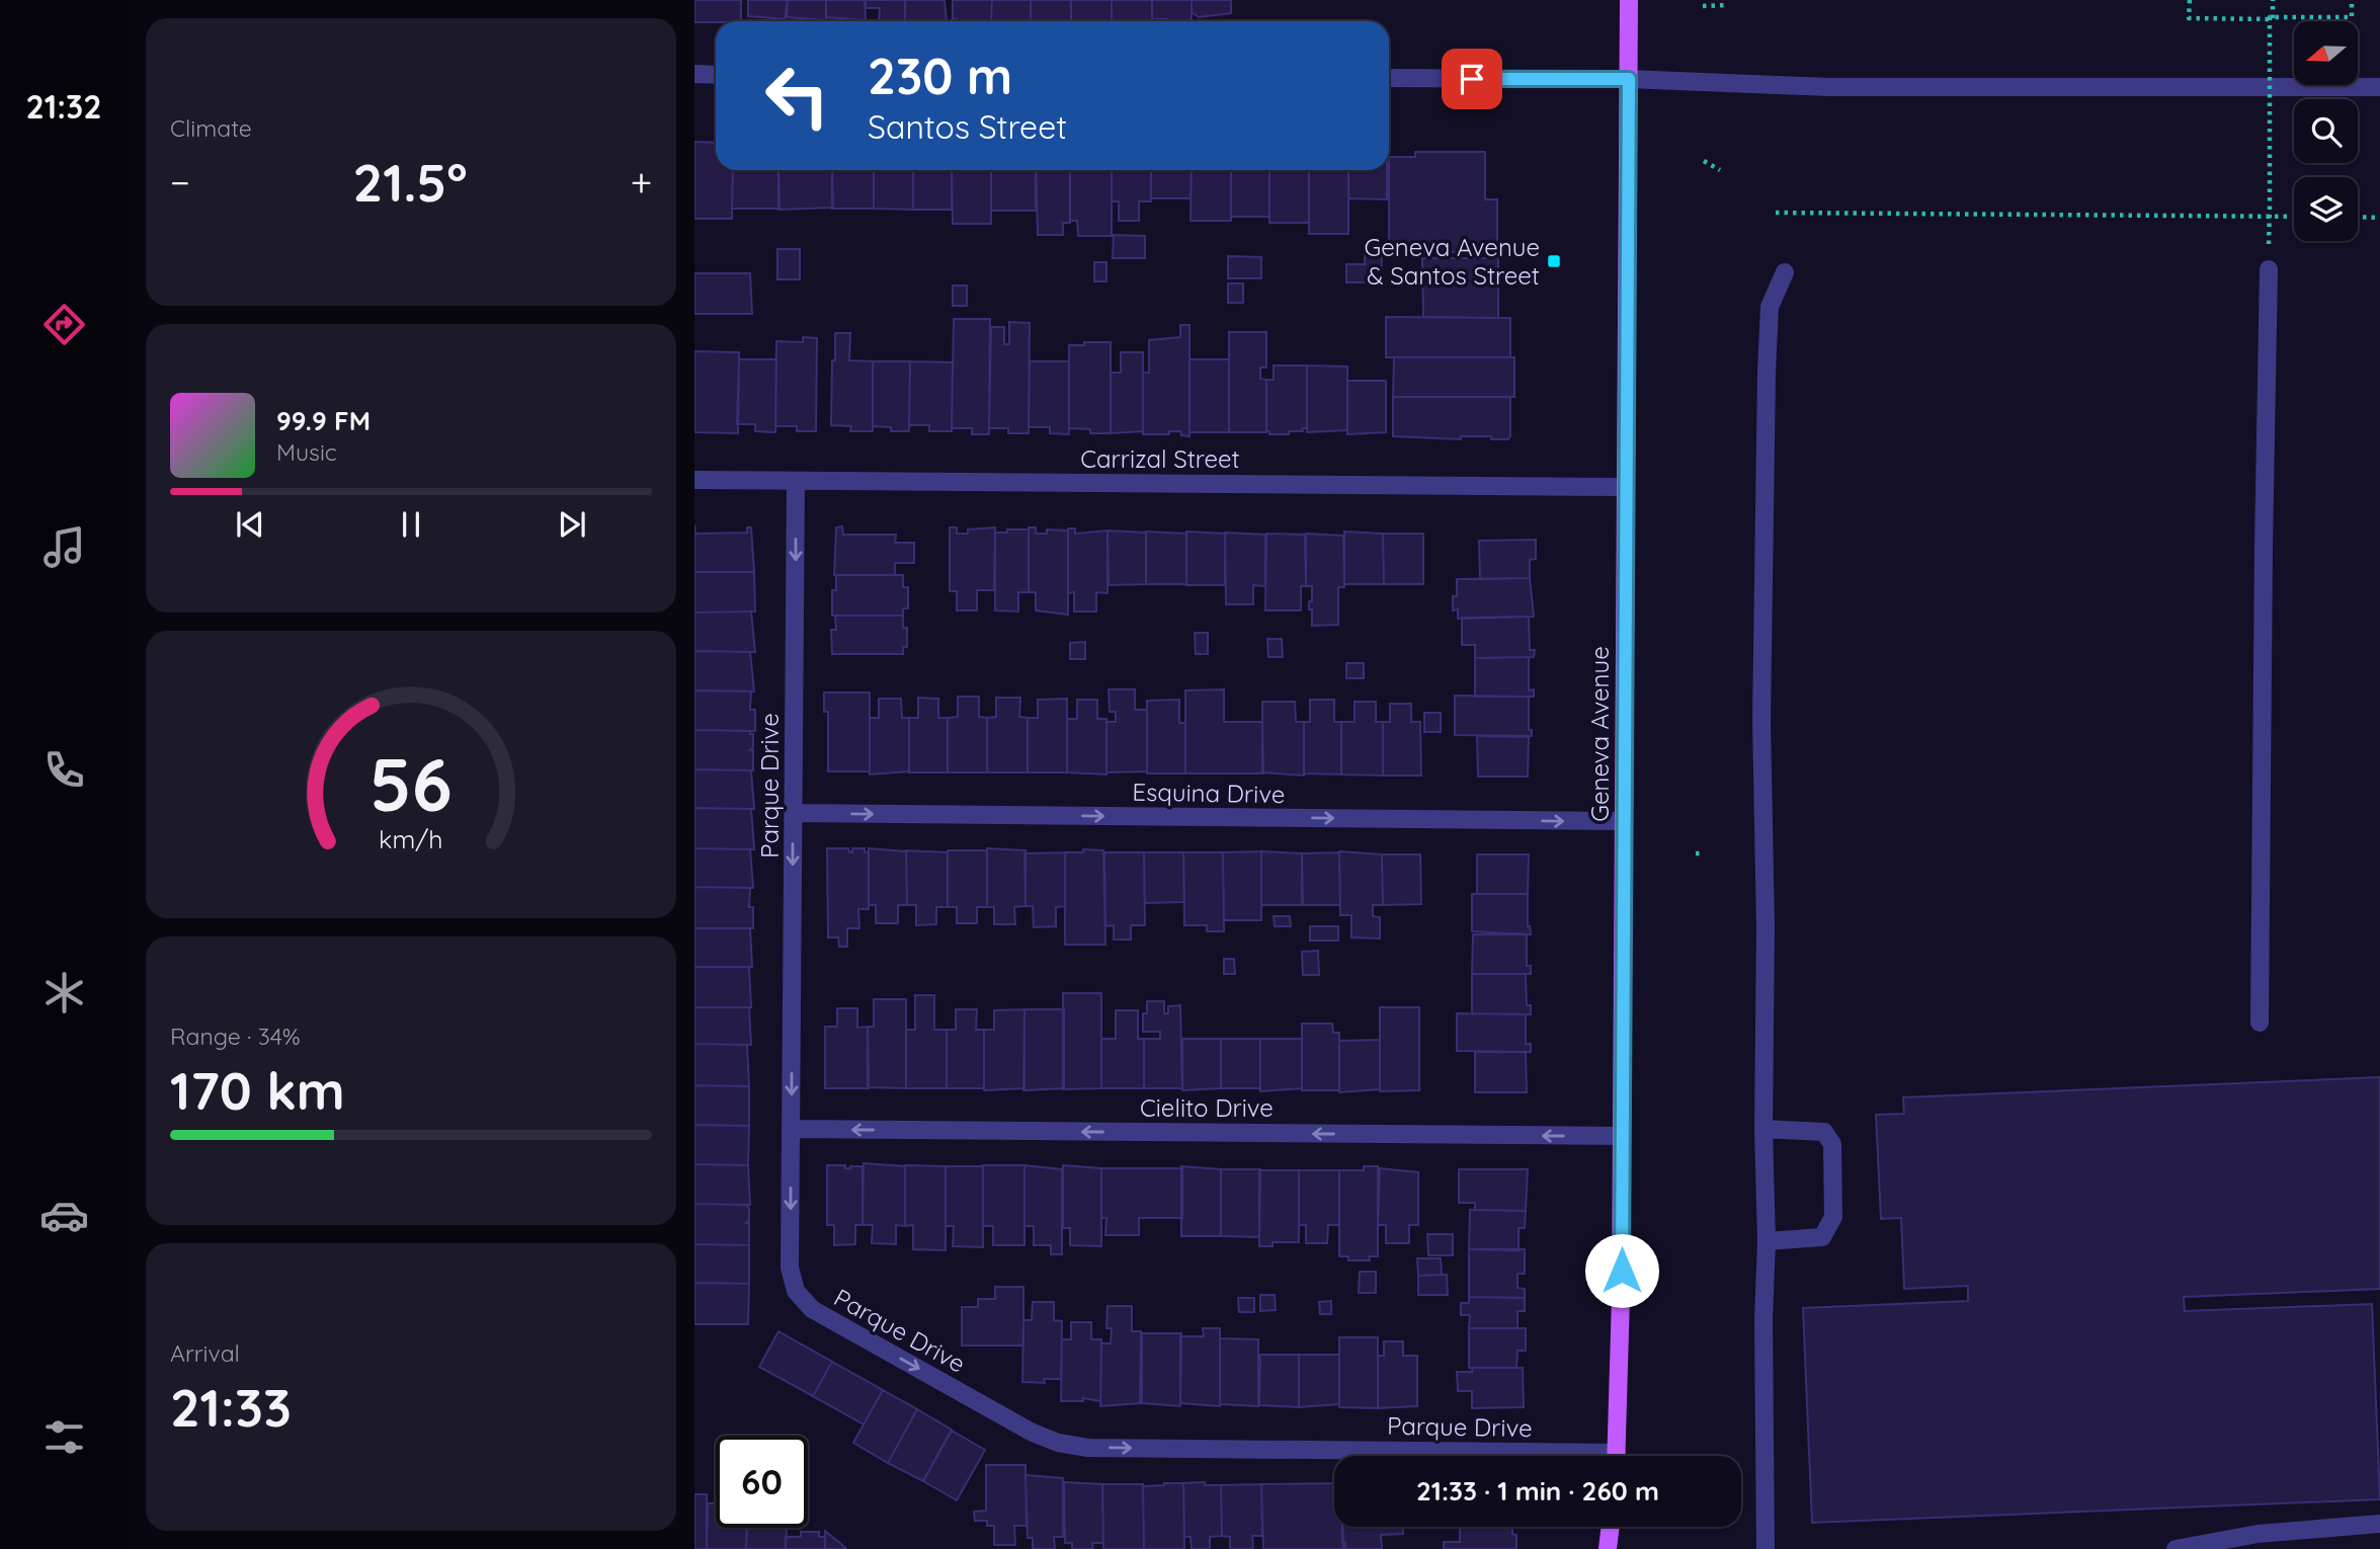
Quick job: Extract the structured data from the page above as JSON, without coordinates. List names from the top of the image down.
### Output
{
  "streets": {
    "main road": ["Geneva Avenue"],
    "street": [
      "Carrizal Street",
      "Parque Drive",
      "Esquina Drive",
      "Cielito Drive"
    ]
  },
  "crossings": [
    ["Carrizal Street", "Geneva Avenue"],
    ["Carrizal Street", "Parque Drive"],
    ["Geneva Avenue", "Esquina Drive"],
    ["Geneva Avenue", "Cielito Drive"],
    ["Parque Drive", "Esquina Drive"],
    ["Parque Drive", "Cielito Drive"]
  ],
  "one_way": ["Esquina Drive", "Cielito Drive"],
  "places": {
    "transit": ["Geneva Avenue & Santos Street"]
  },
  "north": "left",
  "page": {
    "tabs": "21:32",
    "tile": [
      "Climate",
      ["Range · 34%", "170 km"],
      ["Arrival", "21:33"]
    ],
    "turn": ["230 m", "Santos Street"],
    "heat": ["−", "21.5°", "+"],
    "song": ["99.9 FM", "Music"],
    "limit": "60",
    "trip": "21:33 · 1 min · 260 m",
    "gauge": ["56", "km/h"]
  }
}
